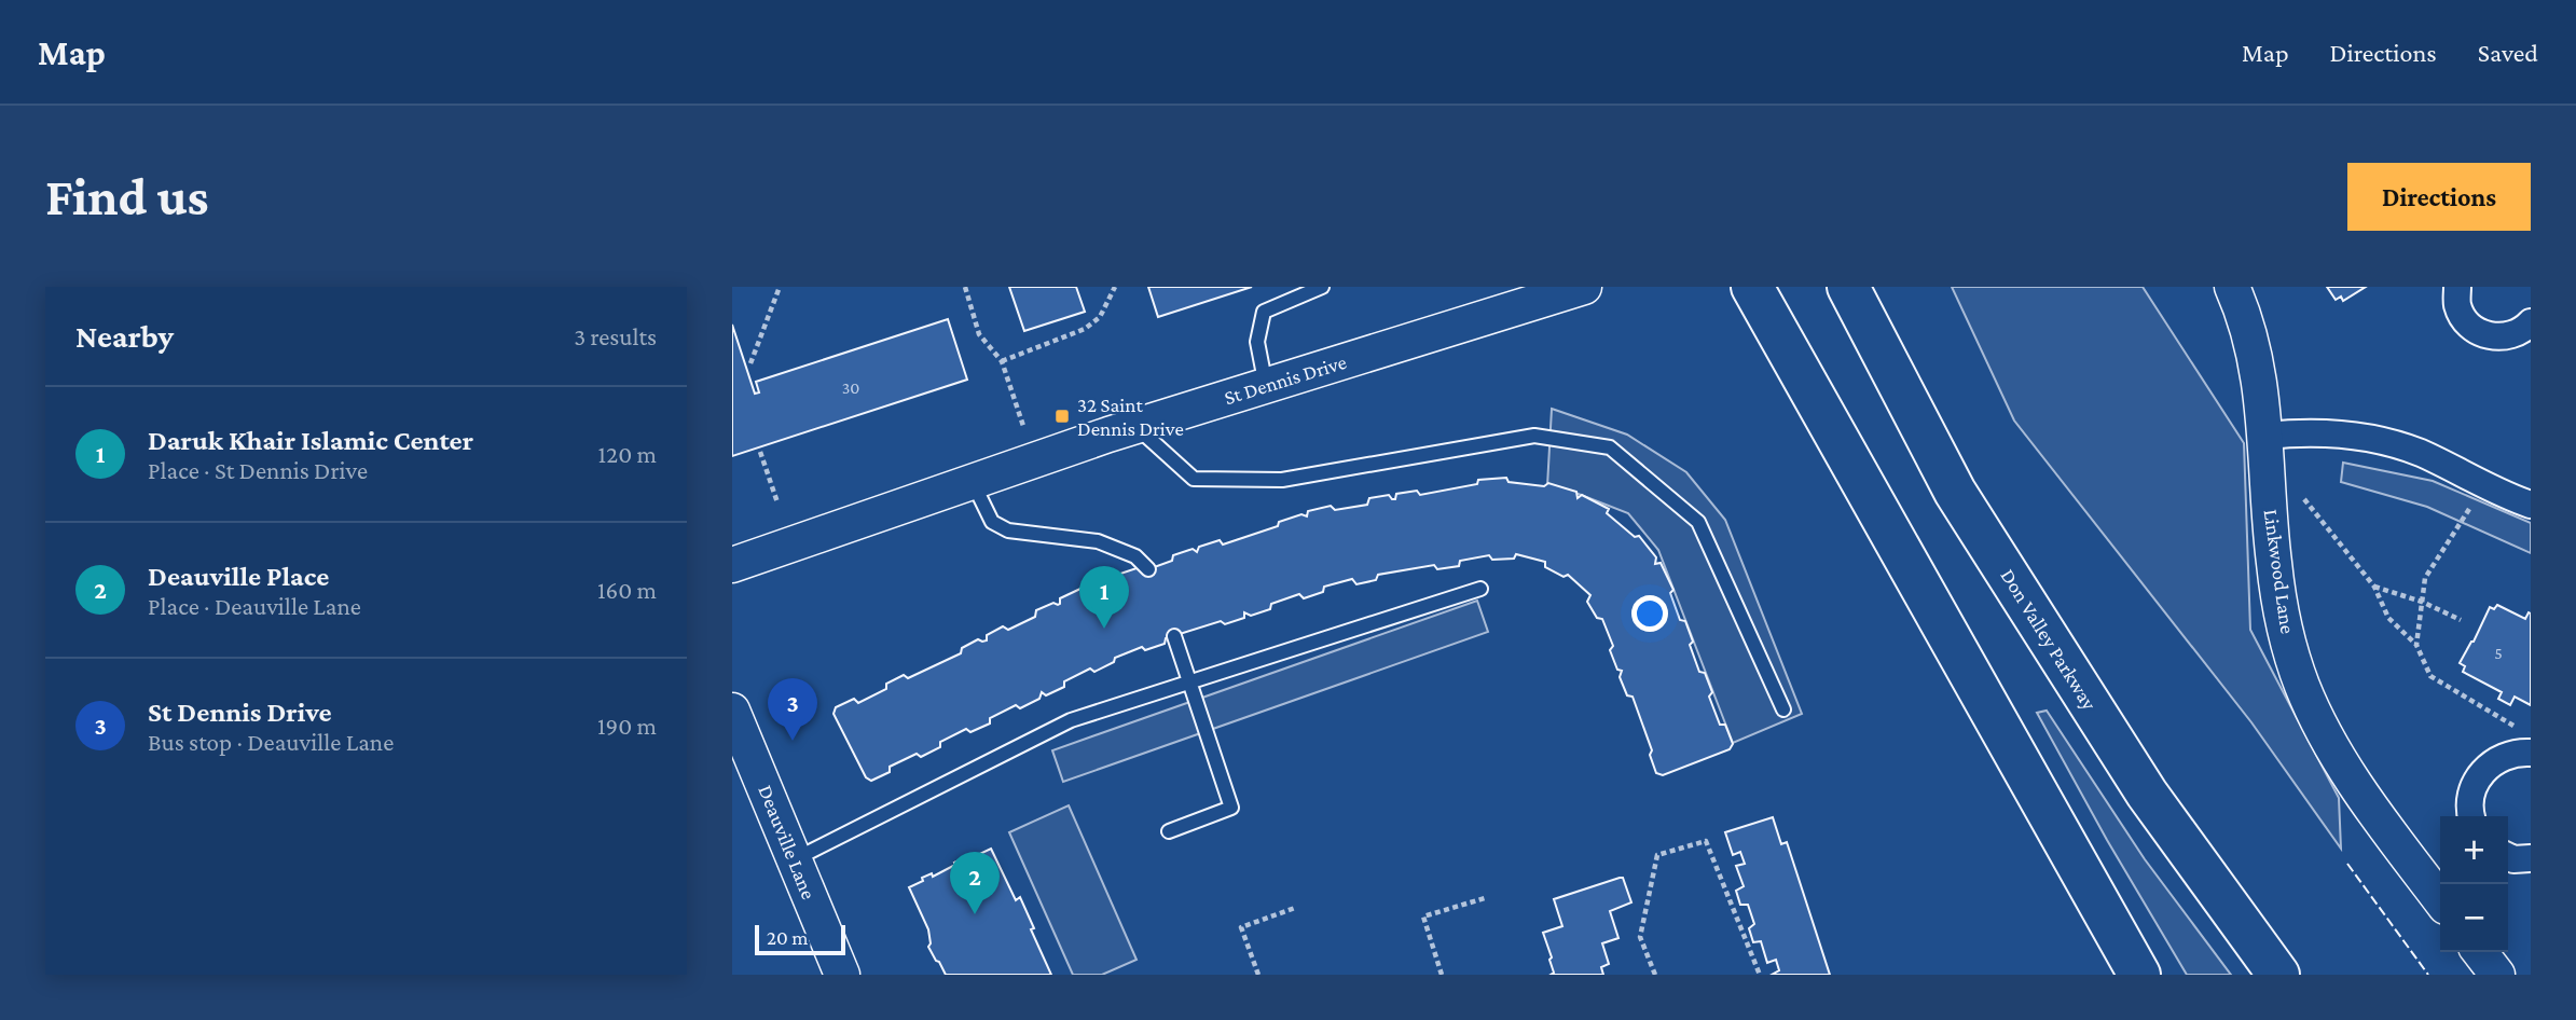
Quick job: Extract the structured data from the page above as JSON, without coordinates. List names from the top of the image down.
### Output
{
  "streets": {
    "highway": ["Don Valley Parkway"],
    "street": ["St Dennis Drive", "Linkwood Lane", "Deauville Lane"]
  },
  "places": {
    "transit": ["32 Saint Dennis Drive"]
  },
  "house_numbers": ["30", "5"],
  "scale_bar": "20 m",
  "page": {
    "header": "Map",
    "nav": ["Map", "Directions", "Saved"],
    "buttons": "Directions",
    "title": "Find us",
    "heading": ["Nearby", "3 results"],
    "list": [
      {
        "mark": "1",
        "name": "Daruk Khair Islamic Center",
        "note": "Place · St Dennis Drive",
        "value": "120 m"
      },
      {
        "mark": "2",
        "name": "Deauville Place",
        "note": "Place · Deauville Lane",
        "value": "160 m"
      },
      {
        "mark": "3",
        "name": "St Dennis Drive",
        "note": "Bus stop · Deauville Lane",
        "value": "190 m"
      }
    ],
    "pins": ["1", "3", "2"],
    "map_buttons": ["+", "−"],
    "scale": "20 m"
  }
}
